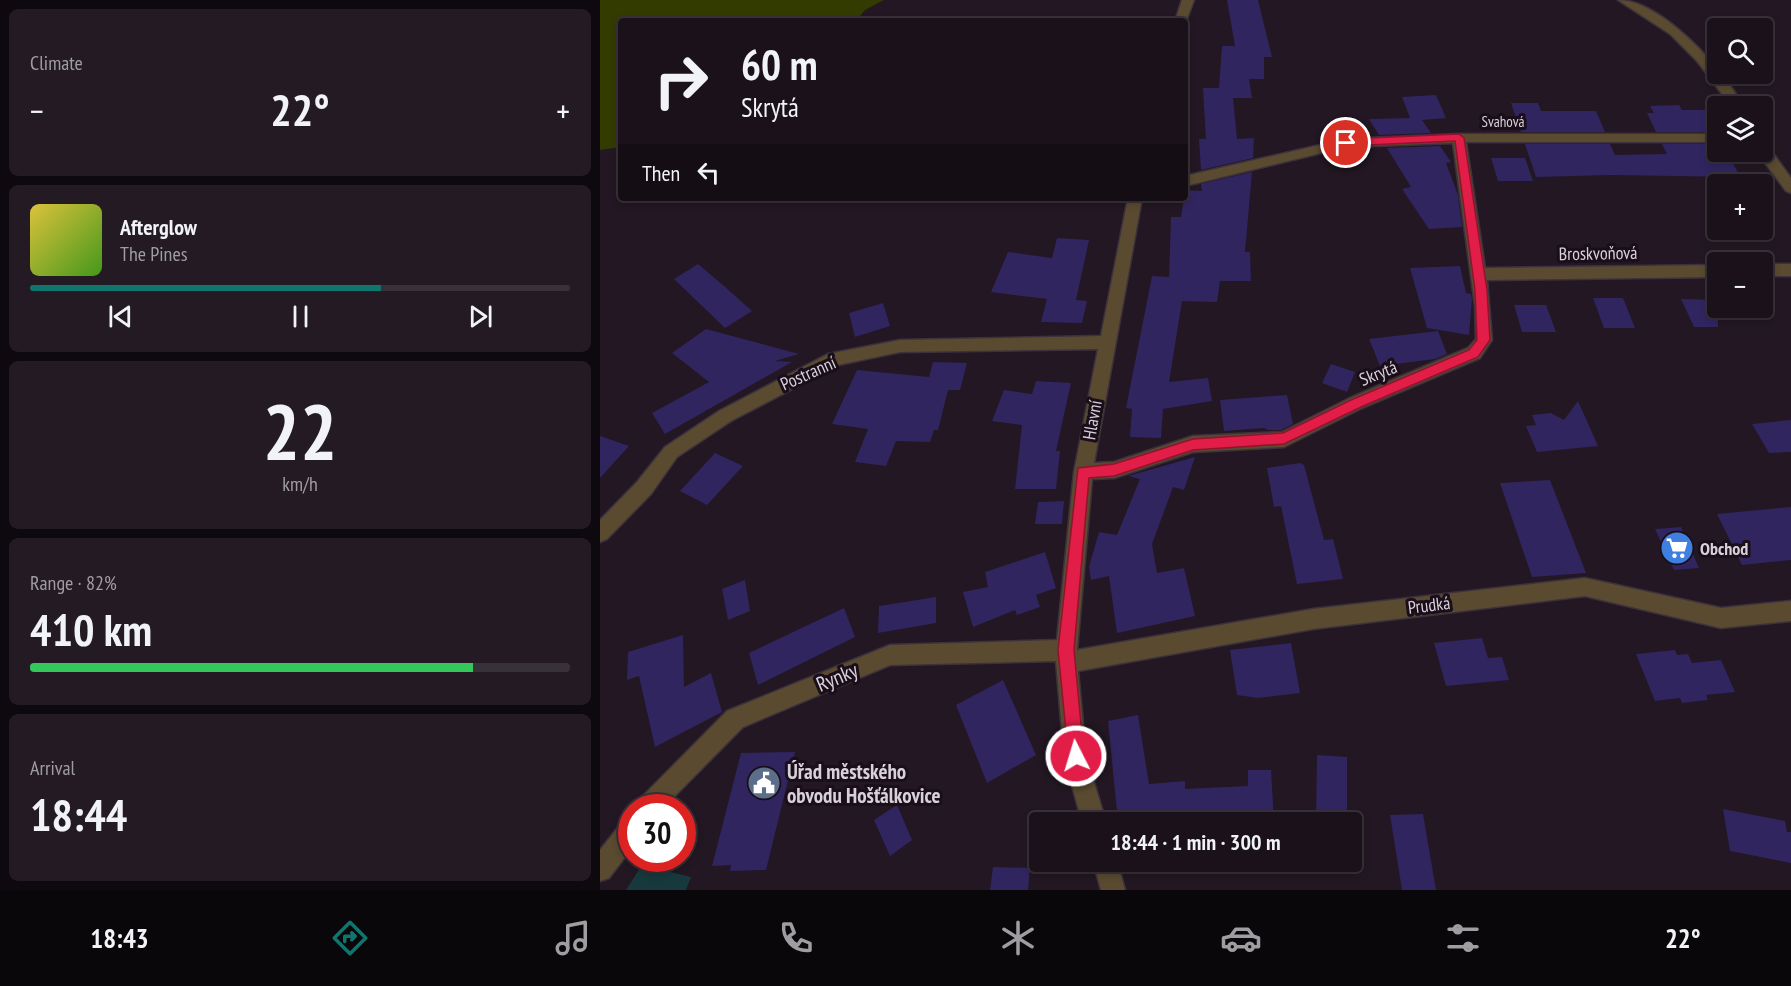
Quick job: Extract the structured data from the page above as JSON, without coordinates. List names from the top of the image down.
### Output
{
  "streets": {
    "street": [
      "Svahová",
      "Broskvoňová",
      "Postranní",
      "Skrytá",
      "Hlavní",
      "Prudká",
      "Rynky"
    ]
  },
  "crossings": [
    ["Svahová", "Skrytá"],
    ["Broskvoňová", "Skrytá"],
    ["Postranní", "Hlavní"],
    ["Skrytá", "Hlavní"],
    ["Hlavní", "Prudká"],
    ["Hlavní", "Rynky"],
    ["Prudká", "Rynky"]
  ],
  "places": {
    "supermarket": ["Obchod"],
    "public building": ["Úřad městského obvodu Hošťálkovice"]
  },
  "page": {
    "tile": [
      "Climate",
      ["22", "km/h"],
      ["Range · 82%", "410 km"],
      ["Arrival", "18:44"]
    ],
    "map_buttons": ["+", "−"],
    "turn": ["60 m", "Skrytá"],
    "heat": ["−", "22°", "+"],
    "then": "Then",
    "song": ["Afterglow", "The Pines"],
    "limit": "30",
    "trip": "18:44 · 1 min · 300 m",
    "tabs": ["18:43", "22°"]
  }
}
